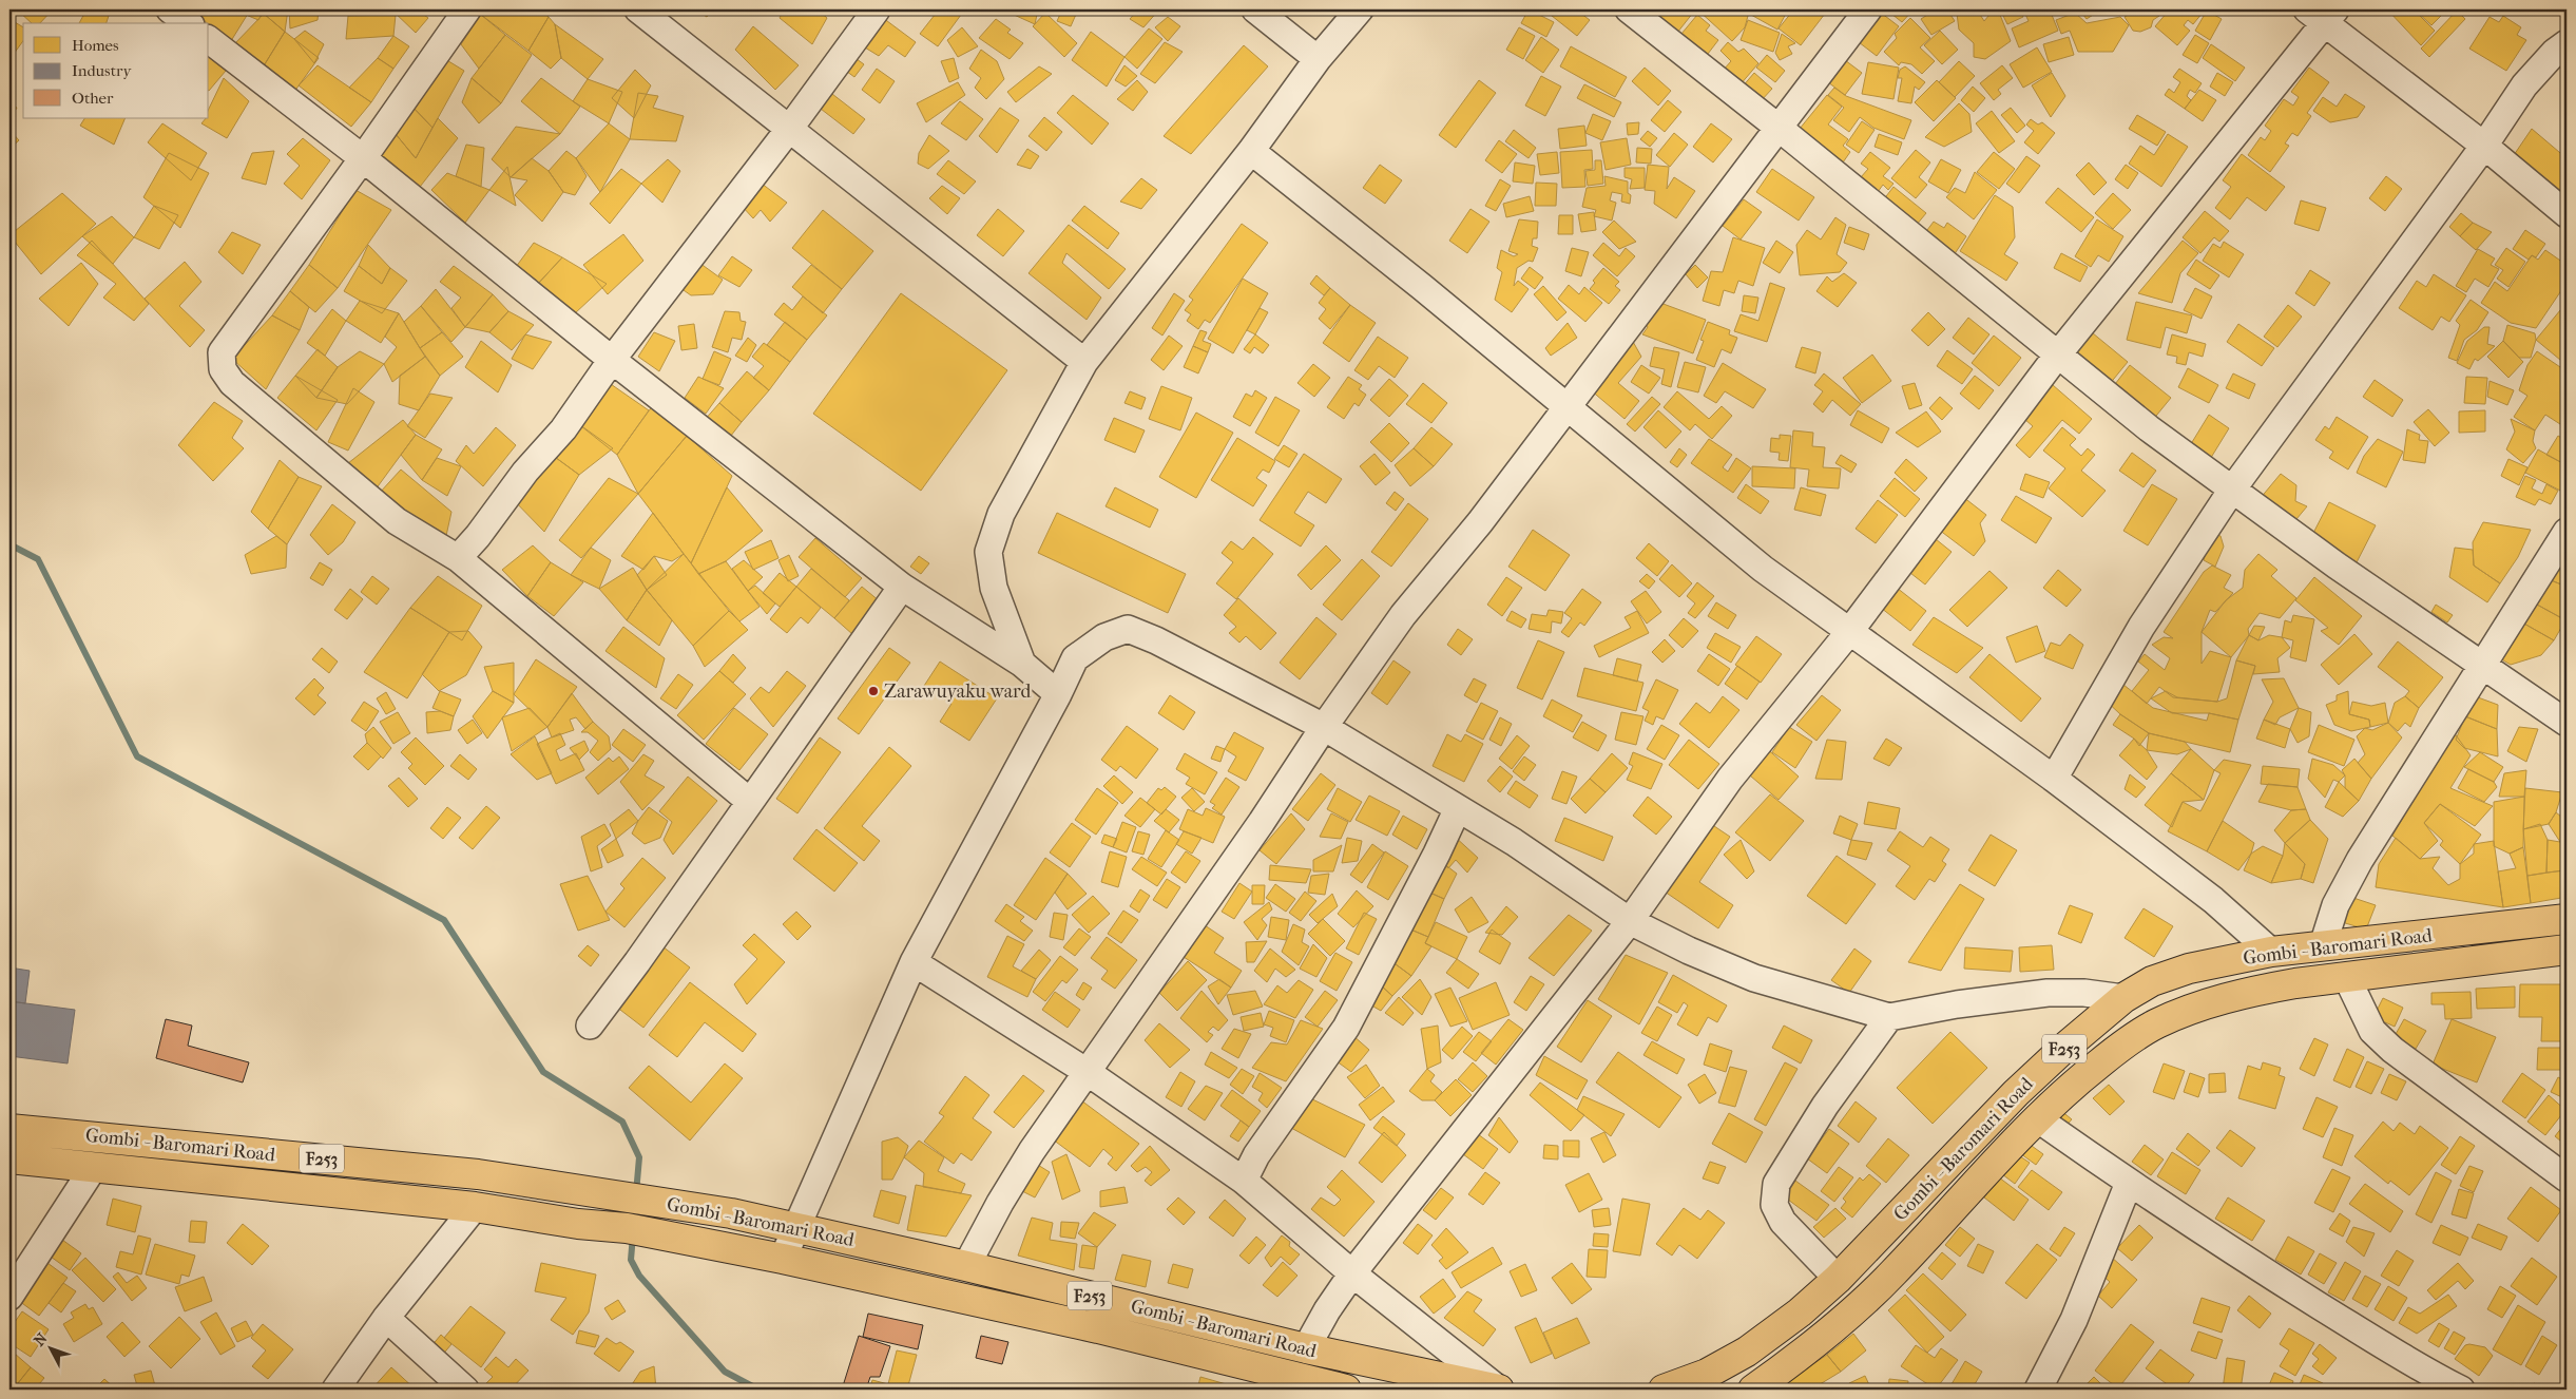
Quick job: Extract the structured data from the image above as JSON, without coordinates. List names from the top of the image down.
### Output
{
  "streets": {
    "main road": ["Gombi - Baromari Road", "F253"]
  },
  "places": ["Zarawuyaku ward"],
  "legend": ["Homes", "Industry", "Other"],
  "north": "top left"
}
